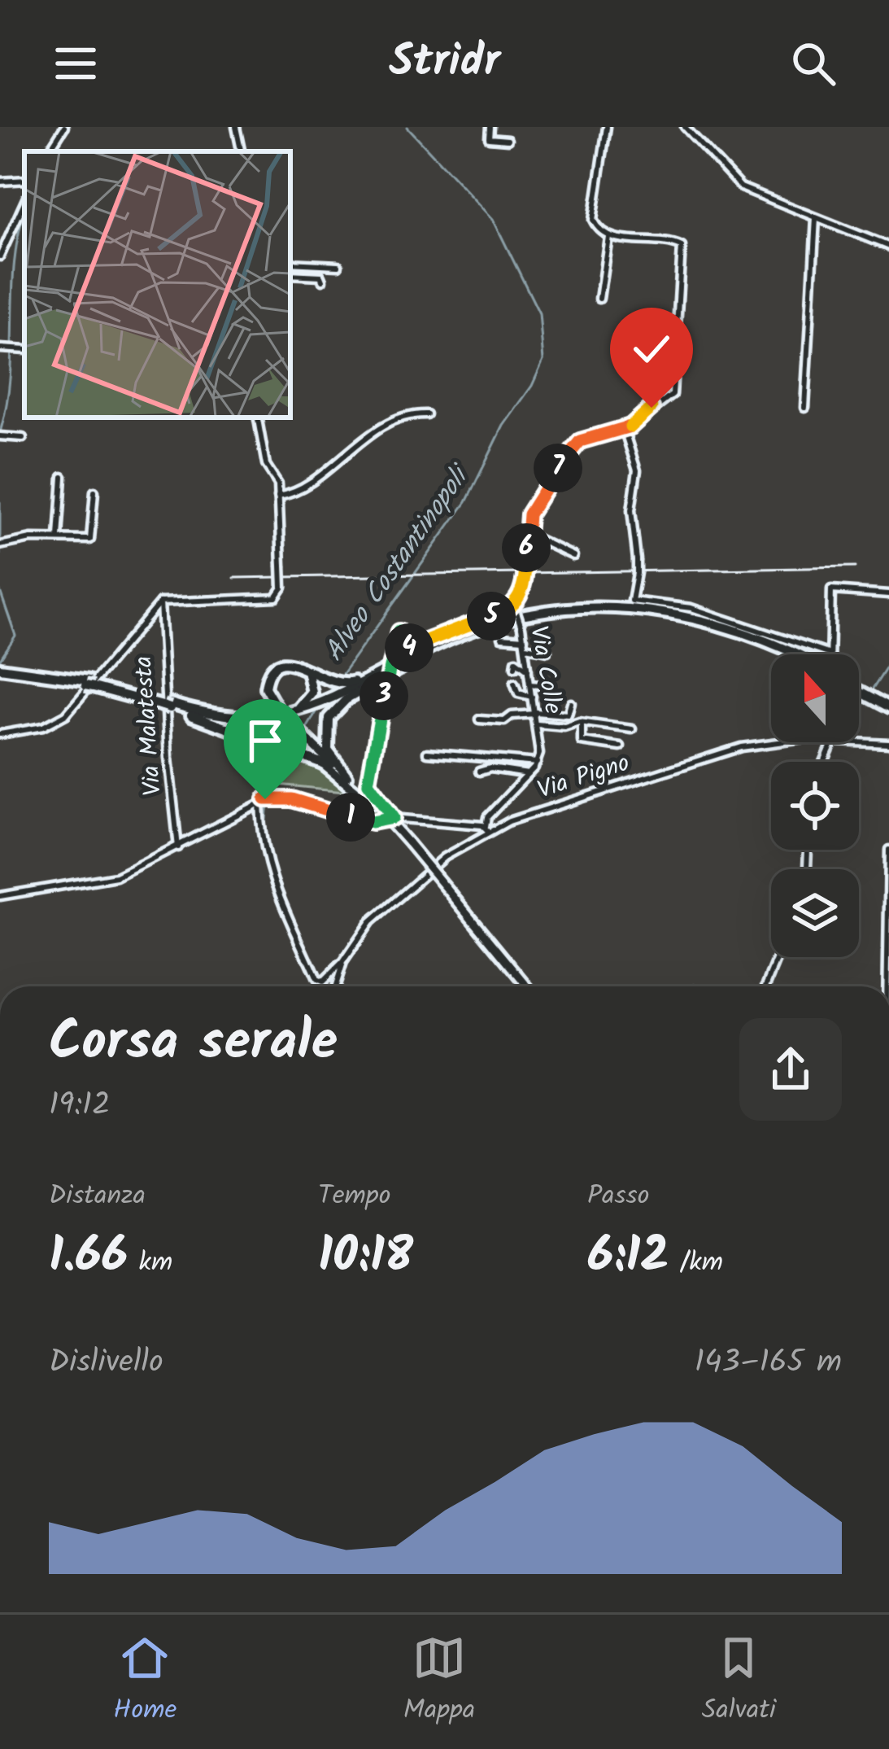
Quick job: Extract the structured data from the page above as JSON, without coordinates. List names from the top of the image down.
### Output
{
  "streets": {
    "street": ["Via Colle", "Via Malatesta", "Via Pigno"]
  },
  "water": ["Alveo Costantinopoli"],
  "north": "top",
  "page": {
    "header": "Stridr",
    "pins": [
      "7",
      "6",
      "5",
      "4",
      "3",
      "1"
    ],
    "heading": ["Corsa serale", "19:12"],
    "stats": [
      ["Distanza", "1.66 km"],
      ["Tempo", "10:18"],
      ["Passo", "6:12 /km"]
    ],
    "chart": ["Dislivello", "143–165 m"],
    "tabs": ["Home", "Mappa", "Salvati"]
  }
}
